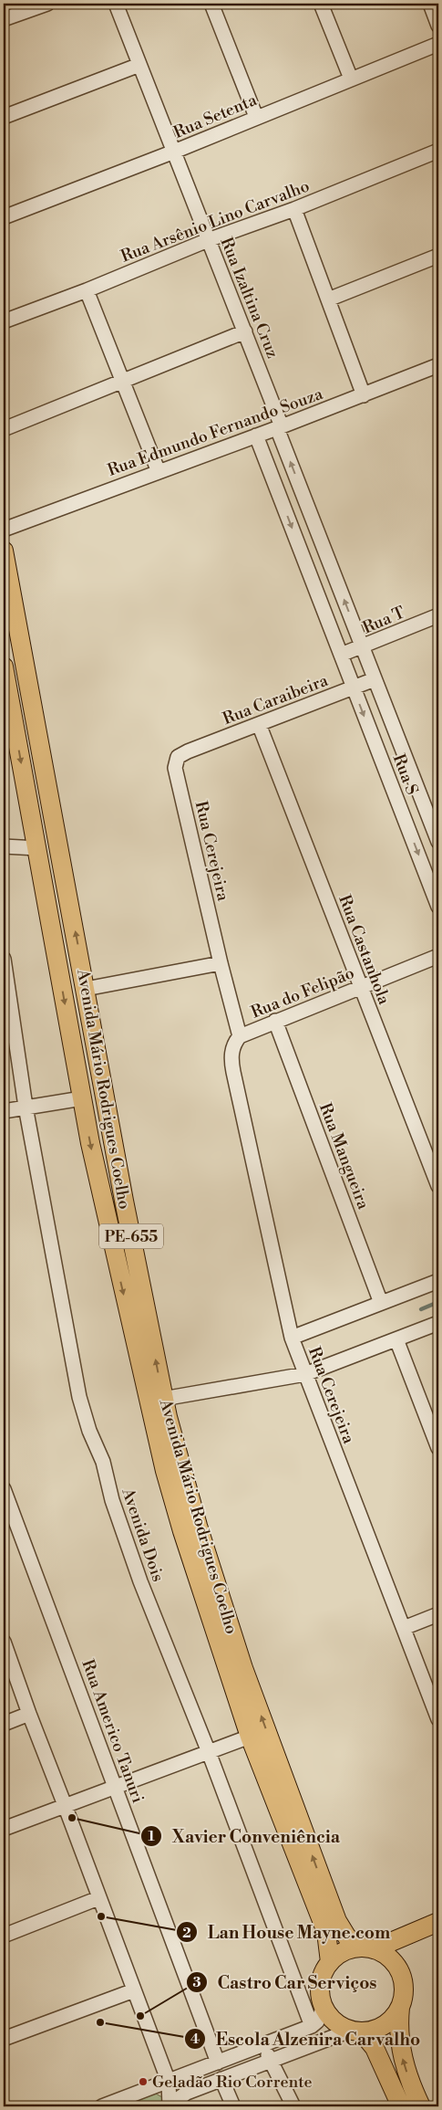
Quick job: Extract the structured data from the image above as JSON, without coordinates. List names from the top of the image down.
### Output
{
  "streets": {
    "main road": ["Avenida Mário Rodrigues Coelho", "PE-655"],
    "street": [
      "Rua Setenta",
      "Rua Arsênio Lino Carvalho",
      "Rua Izaltina Cruz",
      "Rua Edmundo Fernando Souza",
      "Rua T",
      "Rua Caraibeira",
      "Rua S",
      "Rua Cerejeira",
      "Rua Castanhola",
      "Rua do Felipão",
      "Rua Mangueira",
      "Avenida Dois",
      "Rua Americo Tanuri"
    ]
  },
  "crossings": [
    ["Rua Setenta", "Rua Izaltina Cruz"],
    ["Rua Arsênio Lino Carvalho", "Rua Izaltina Cruz"],
    ["Rua Izaltina Cruz", "Rua Edmundo Fernando Souza"],
    ["Rua Izaltina Cruz", "Rua T"],
    ["Rua Izaltina Cruz", "Rua S"],
    ["Rua Edmundo Fernando Souza", "Rua S"],
    ["Rua T", "Rua S"],
    ["Rua Caraibeira", "Rua S"],
    ["Rua Caraibeira", "Rua Cerejeira"],
    ["Rua Caraibeira", "Rua Castanhola"],
    ["Rua Cerejeira", "Rua do Felipão"],
    ["Rua Castanhola", "Rua do Felipão"],
    ["Rua do Felipão", "Rua Mangueira"],
    ["Avenida Mário Rodrigues Coelho", "PE-655"]
  ],
  "places": [
    "Xavier Conveniência",
    "Lan House Mayne.com",
    "Castro Car Serviços",
    "Escola Alzenira Carvalho",
    "Geladão Rio Corrente"
  ]
}
